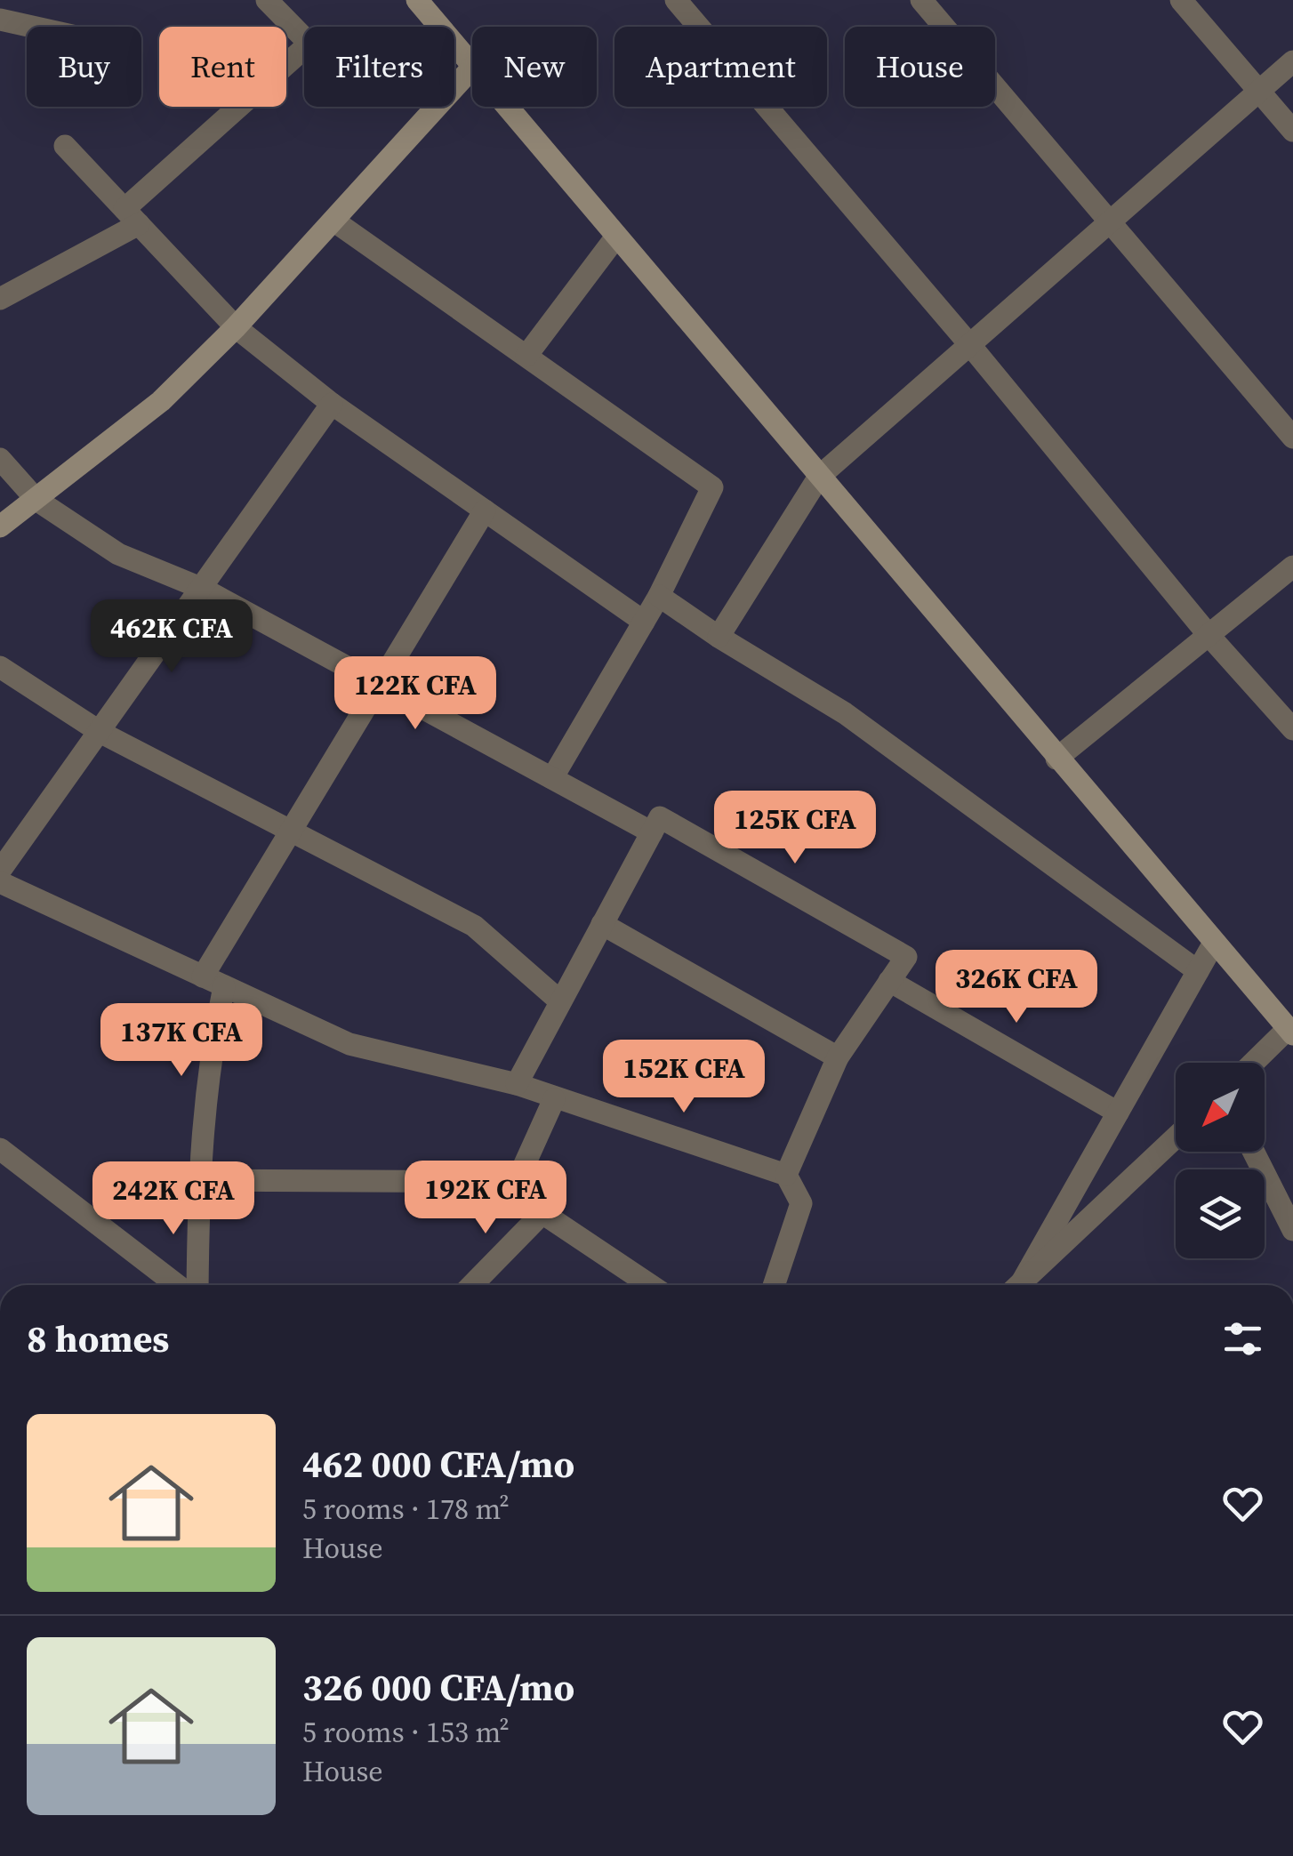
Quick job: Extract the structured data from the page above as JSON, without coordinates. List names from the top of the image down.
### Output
{
  "north": "bottom left",
  "page": {
    "chip": [
      "Buy",
      "Rent",
      "Filters",
      "New",
      "Apartment",
      "House"
    ],
    "price": [
      "462K CFA",
      "122K CFA",
      "125K CFA",
      "326K CFA",
      "137K CFA",
      "152K CFA",
      "192K CFA",
      "242K CFA"
    ],
    "heading": "8 homes",
    "list": [
      {
        "name": "462 000 CFA/mo",
        "note": "5 rooms · 178 m² · House"
      },
      {
        "name": "326 000 CFA/mo",
        "note": "5 rooms · 153 m² · House"
      }
    ]
  }
}
